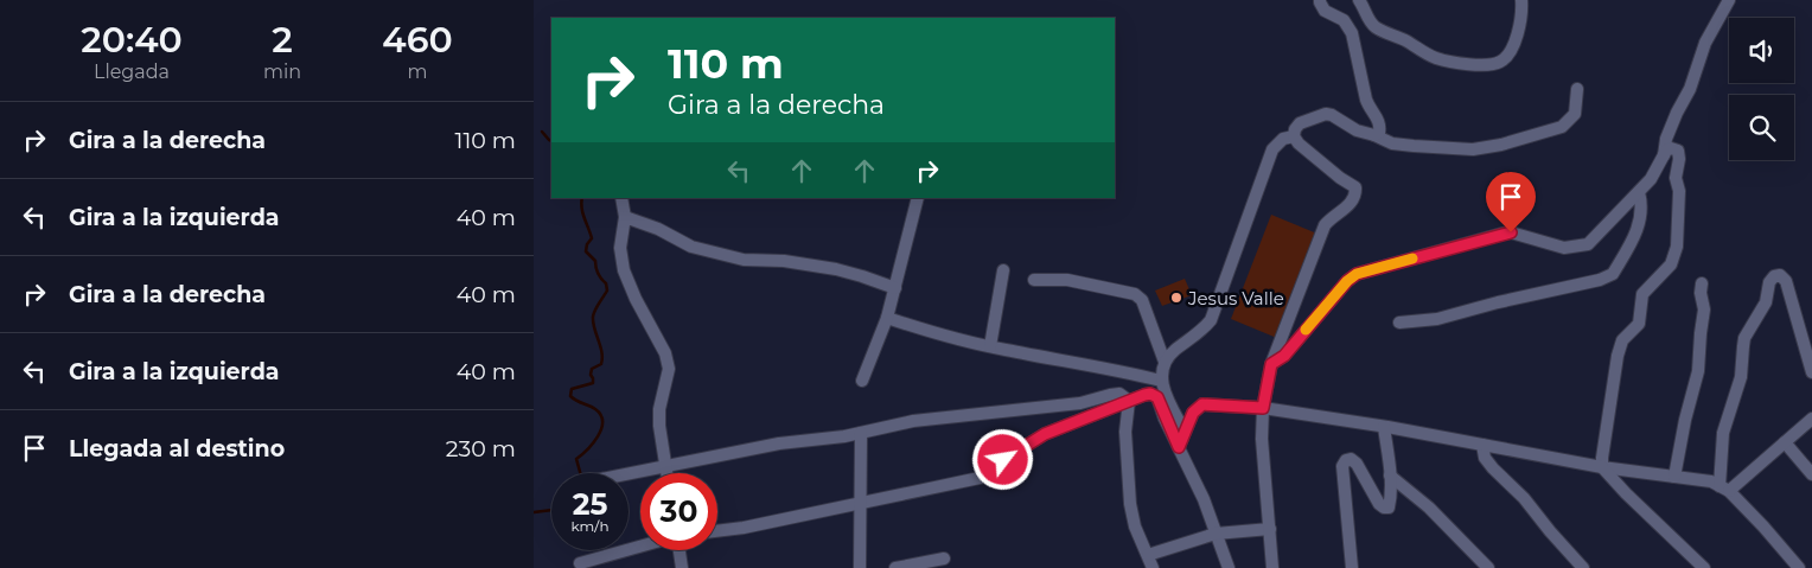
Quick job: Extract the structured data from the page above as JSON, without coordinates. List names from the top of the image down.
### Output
{
  "places": ["Jesus Valle"],
  "page": {
    "eta": [
      "20:40",
      "Llegada",
      "2",
      "min",
      "460",
      "m"
    ],
    "turn": ["110 m", "Gira a la derecha"],
    "list": [
      {
        "name": "Gira a la derecha",
        "value": "110 m"
      },
      {
        "name": "Gira a la izquierda",
        "value": "40 m"
      },
      {
        "name": "Gira a la derecha",
        "value": "40 m"
      },
      {
        "name": "Gira a la izquierda",
        "value": "40 m"
      },
      {
        "name": "Llegada al destino",
        "value": "230 m"
      }
    ],
    "speed": "25 km/h",
    "limit": "30"
  }
}
